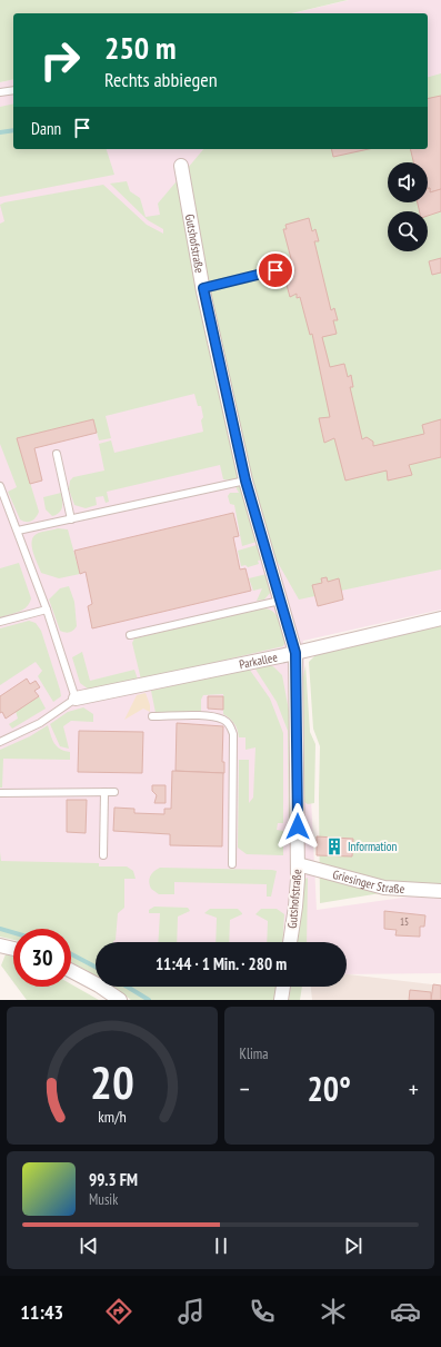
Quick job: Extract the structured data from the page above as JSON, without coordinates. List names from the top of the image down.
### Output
{
  "streets": {
    "street": ["Gutshofstraße", "Parkallee", "Griesinger Straße"]
  },
  "crossings": [
    ["Gutshofstraße", "Parkallee"],
    ["Gutshofstraße", "Griesinger Straße"]
  ],
  "places": {
    "building": ["Information"]
  },
  "house_numbers": ["15"],
  "page": {
    "turn": ["250 m", "Rechts abbiegen"],
    "then": "Dann",
    "limit": "30",
    "trip": "11:44 · 1 Min. · 280 m",
    "tile": "Klima",
    "heat": ["−", "20°", "+"],
    "song": ["99.3 FM", "Musik"],
    "tabs": "11:43",
    "gauge": ["20", "km/h"]
  }
}
